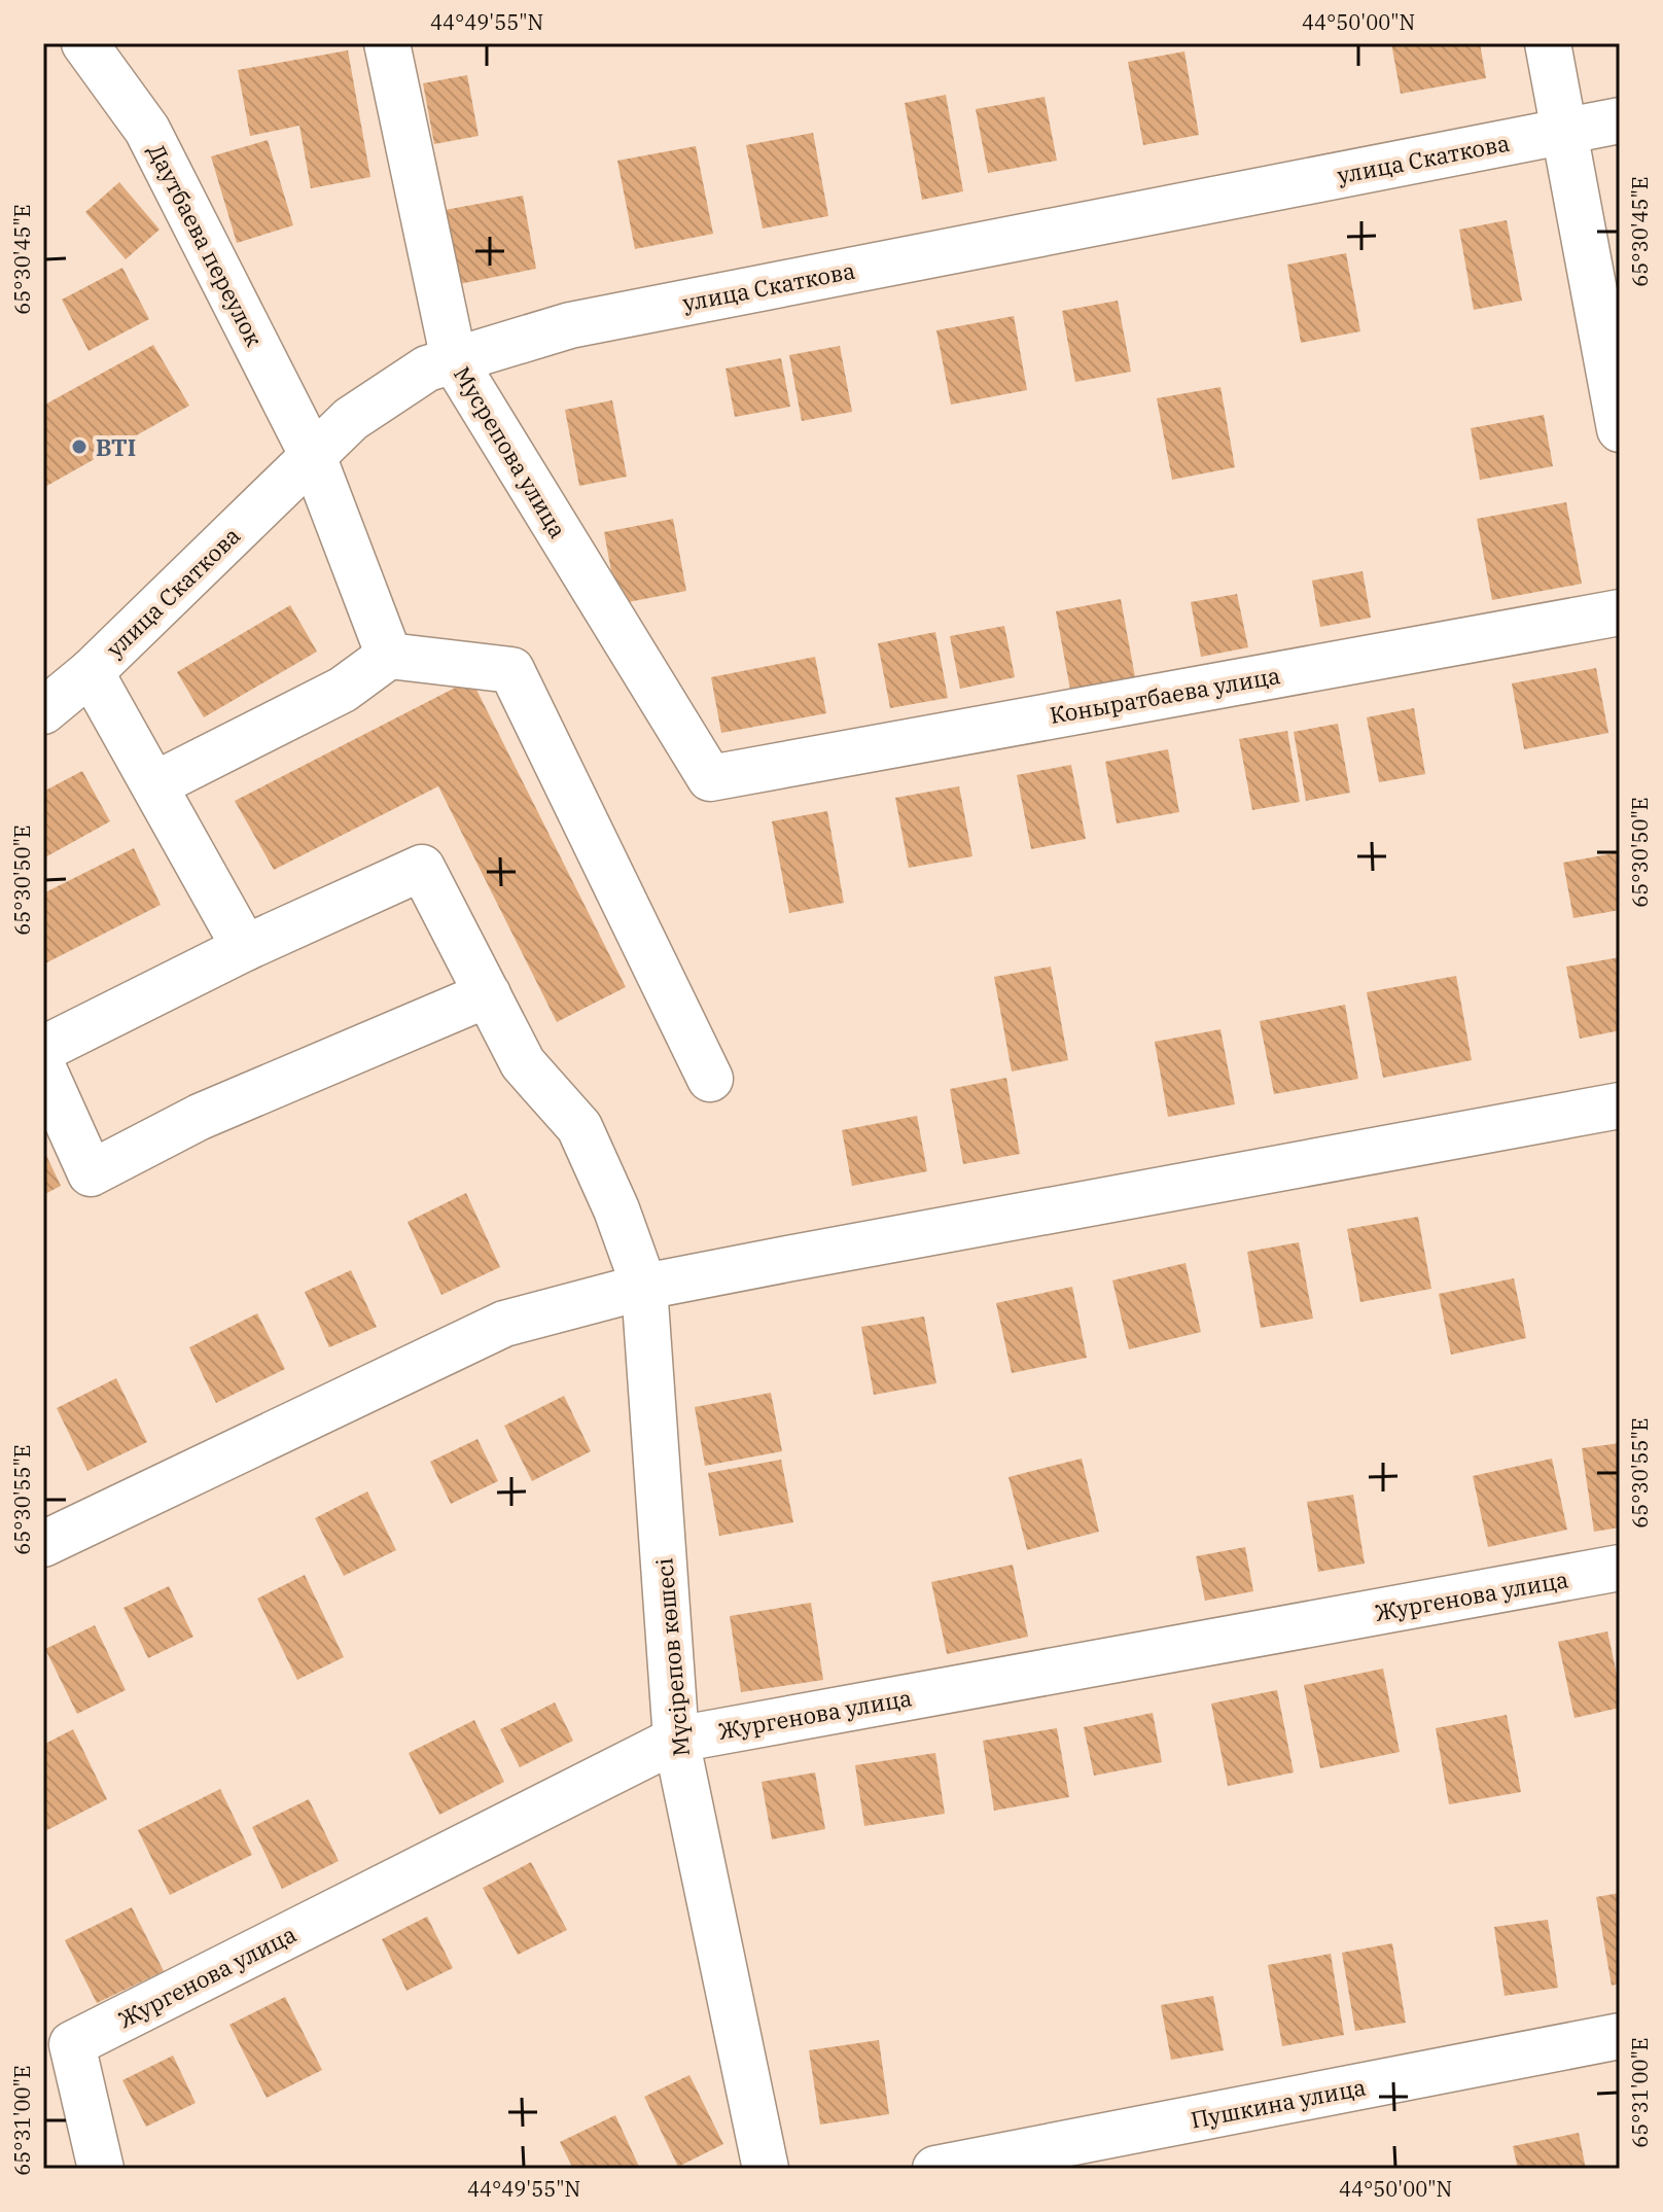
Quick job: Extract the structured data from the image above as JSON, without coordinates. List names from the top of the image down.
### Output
{
  "streets": {
    "street": [
      "улица Скаткова",
      "Даутбаева переулок",
      "Мусрепова улица",
      "Коныратбаева улица",
      "Жургенова улица",
      "Мүсірепов көшесі",
      "Пушкина улица"
    ]
  },
  "crossings": [
    ["улица Скаткова", "Даутбаева переулок"],
    ["улица Скаткова", "Мусрепова улица"],
    ["Мусрепова улица", "Коныратбаева улица"],
    ["Жургенова улица", "Мүсірепов көшесі"]
  ],
  "places": ["BTI"],
  "coordinates": [
    "44°49'55\"N",
    "44°50'00\"N",
    "65°30'45\"E",
    "65°30'50\"E",
    "65°30'55\"E",
    "65°31'00\"E"
  ]
}
